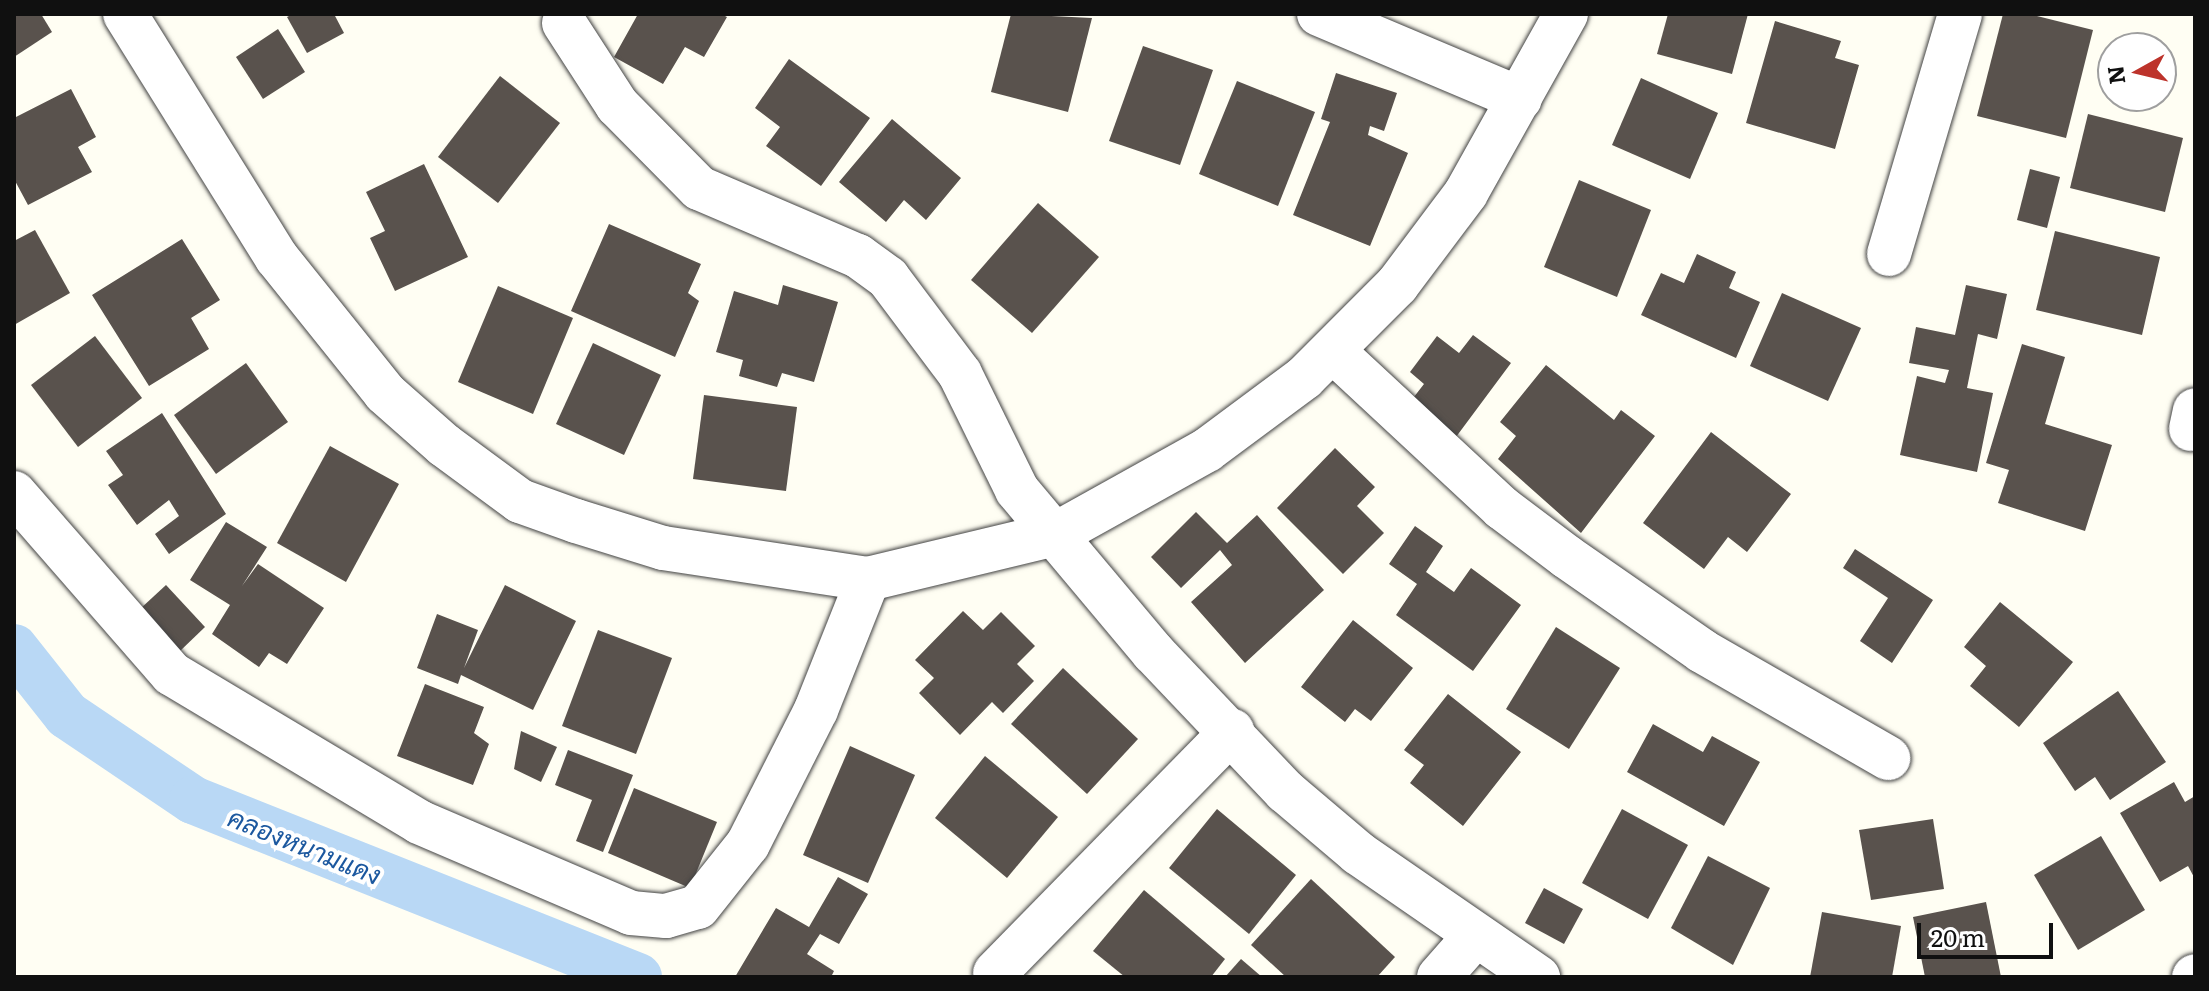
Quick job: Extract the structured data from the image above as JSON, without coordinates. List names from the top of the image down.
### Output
{
  "water": ["คลองหนามแดง"],
  "scale_bar": "20 m",
  "north": "left"
}
